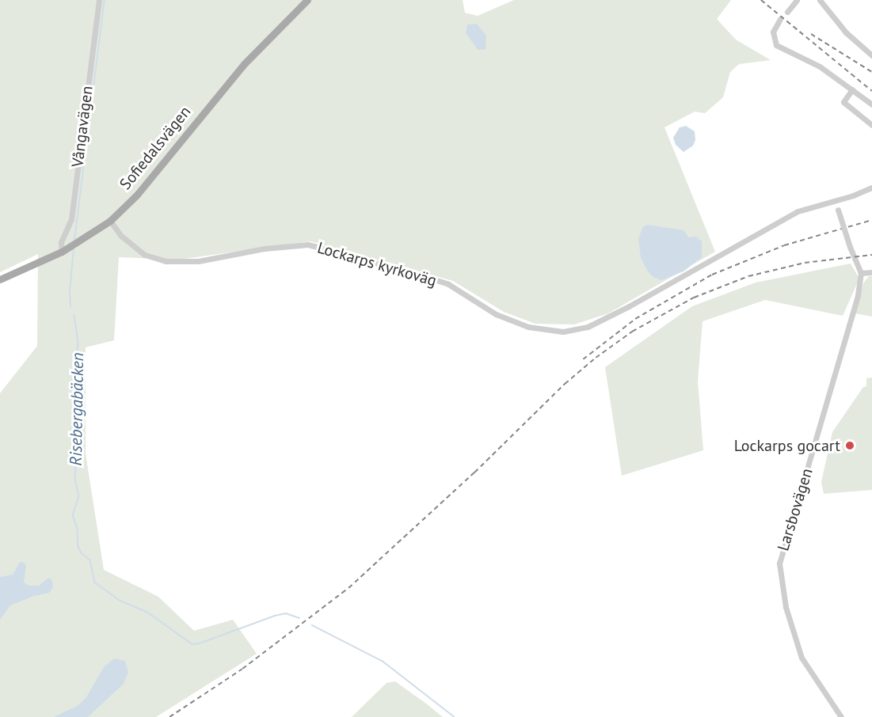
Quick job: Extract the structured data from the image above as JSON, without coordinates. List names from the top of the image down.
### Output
{
  "streets": {
    "main road": ["Sofiedalsvägen"],
    "street": ["Vångavägen", "Lockarps kyrkoväg", "Larsbovägen"]
  },
  "crossings": [
    ["Vångavägen", "Sofiedalsvägen"],
    ["Sofiedalsvägen", "Lockarps kyrkoväg"],
    ["Lockarps kyrkoväg", "Larsbovägen"]
  ],
  "water": ["Risebergabäcken"],
  "places": ["Lockarps gocart"]
}
